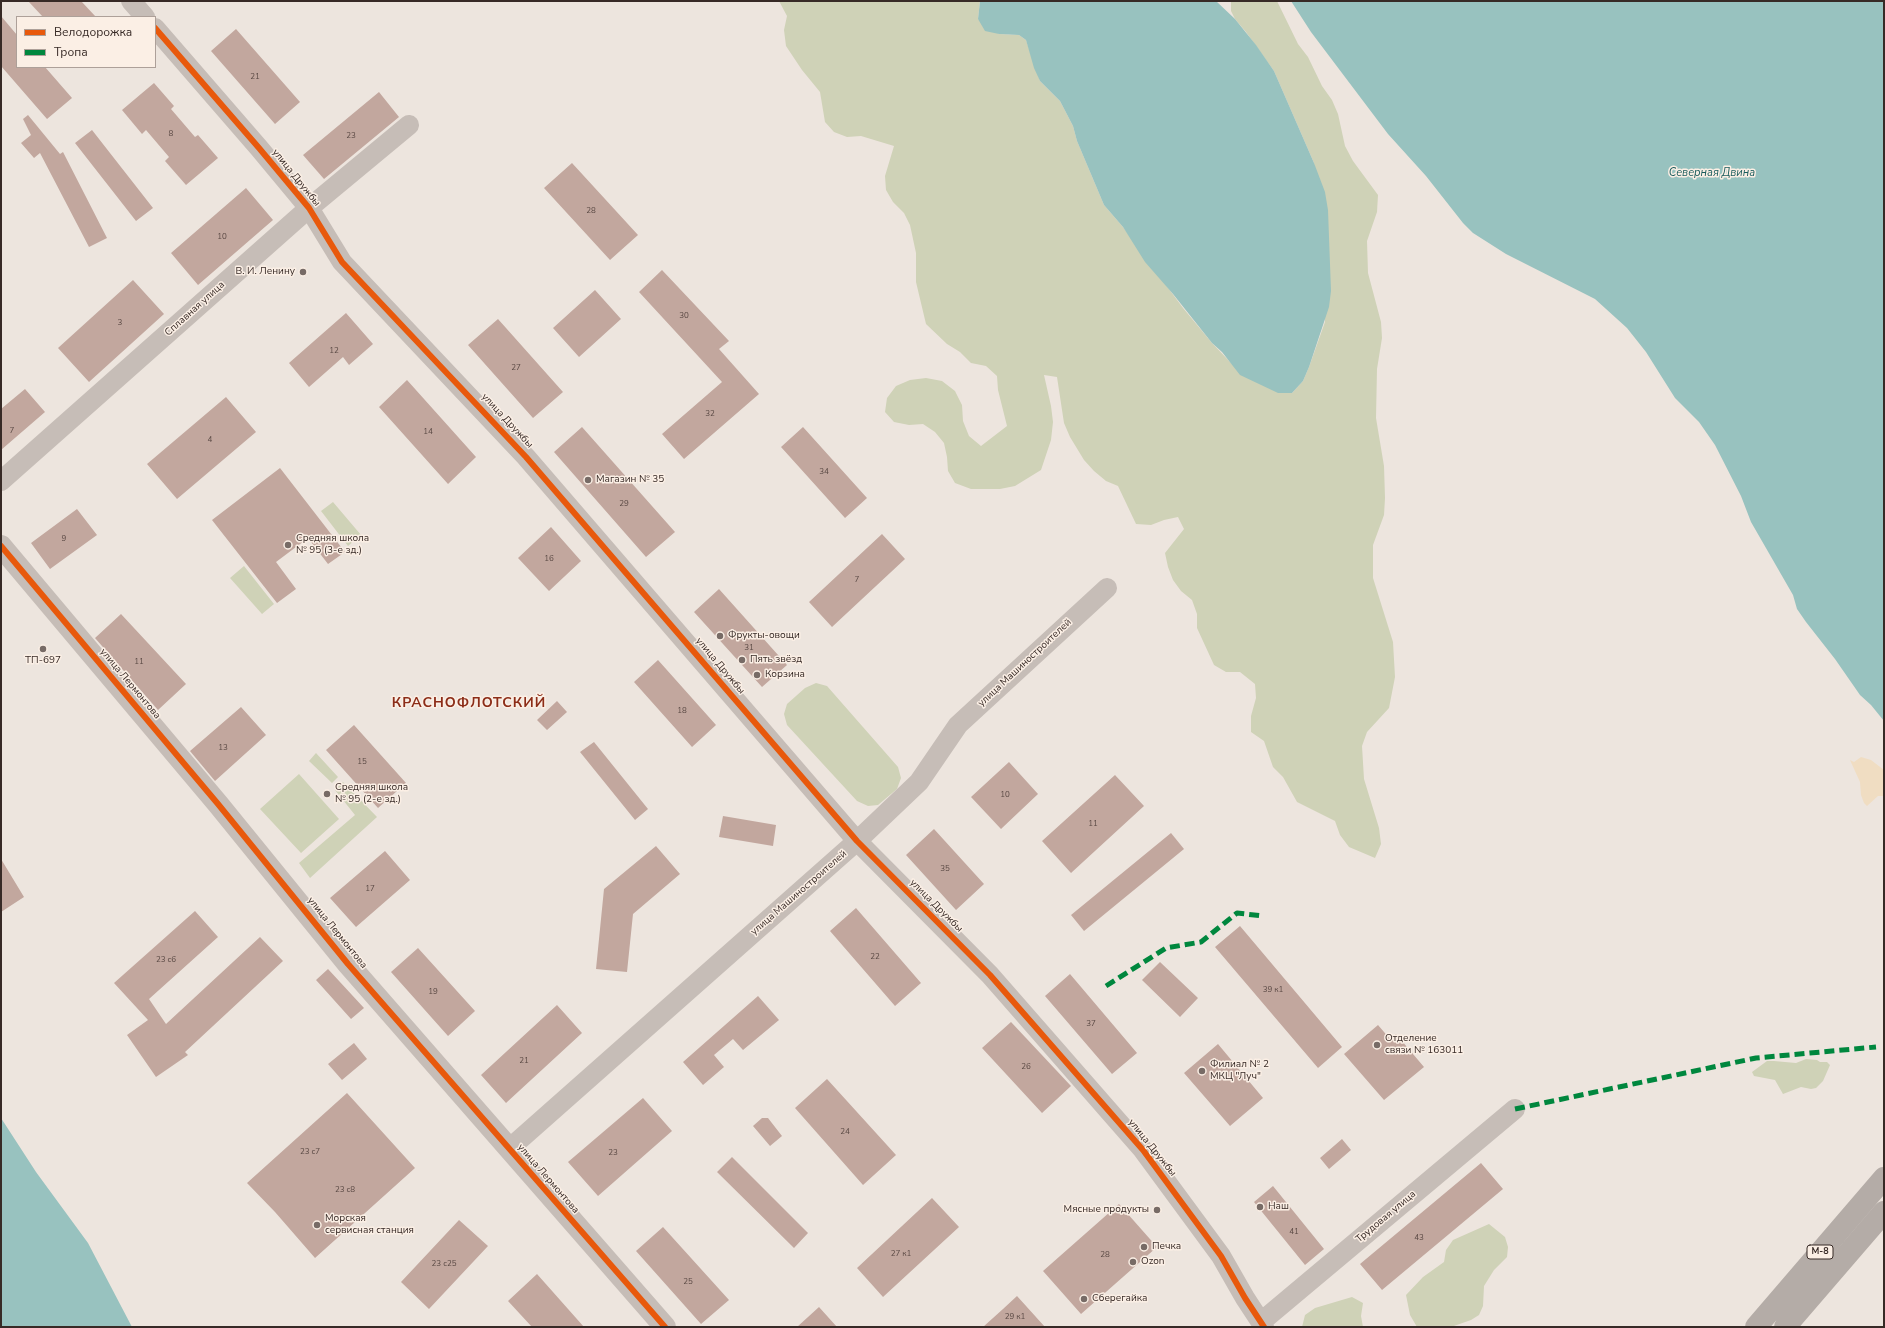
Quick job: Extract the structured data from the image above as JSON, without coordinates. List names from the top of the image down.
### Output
{
  "streets": {
    "main road": ["М-8"],
    "street": [
      "улица Дружбы",
      "Сплавная улица",
      "улица Машиностроителей",
      "улица Лермонтова",
      "Трудовая улица"
    ]
  },
  "crossings": [
    ["улица Дружбы", "Сплавная улица"],
    ["улица Дружбы", "улица Машиностроителей"],
    ["улица Дружбы", "Трудовая улица"],
    ["улица Машиностроителей", "улица Лермонтова"]
  ],
  "districts": ["КРАСНОФЛОТСКИЙ"],
  "water": ["Северная Двина"],
  "places": [
    "В. И. Ленину",
    "Магазин № 35",
    "Средняя школа № 95 (3-е зд.)",
    "Фрукты-овощи",
    "ТП-697",
    "Пять звёзд",
    "Корзина",
    "Средняя школа № 95 (2-е зд.)",
    "Отделение связи № 163011",
    "Филиал № 2 МКЦ \"Луч\"",
    "Наш",
    "Мясные продукты",
    "Морская сервисная станция",
    "Печка",
    "Ozon",
    "Сберегайка"
  ],
  "house_numbers": [
    "21",
    "8",
    "23",
    "28",
    "10",
    "30",
    "3",
    "12",
    "27",
    "32",
    "7",
    "14",
    "4",
    "34",
    "29",
    "9",
    "16",
    "7",
    "31",
    "11",
    "18",
    "13",
    "15",
    "10",
    "11",
    "35",
    "17",
    "22",
    "23 с6",
    "39 к1",
    "19",
    "37",
    "21",
    "26",
    "24",
    "23 с7",
    "23",
    "23 с8",
    "41",
    "43",
    "27 к1",
    "28",
    "23 с25",
    "25",
    "29 к1"
  ],
  "legend": ["Велодорожка", "Тропа"]
}
